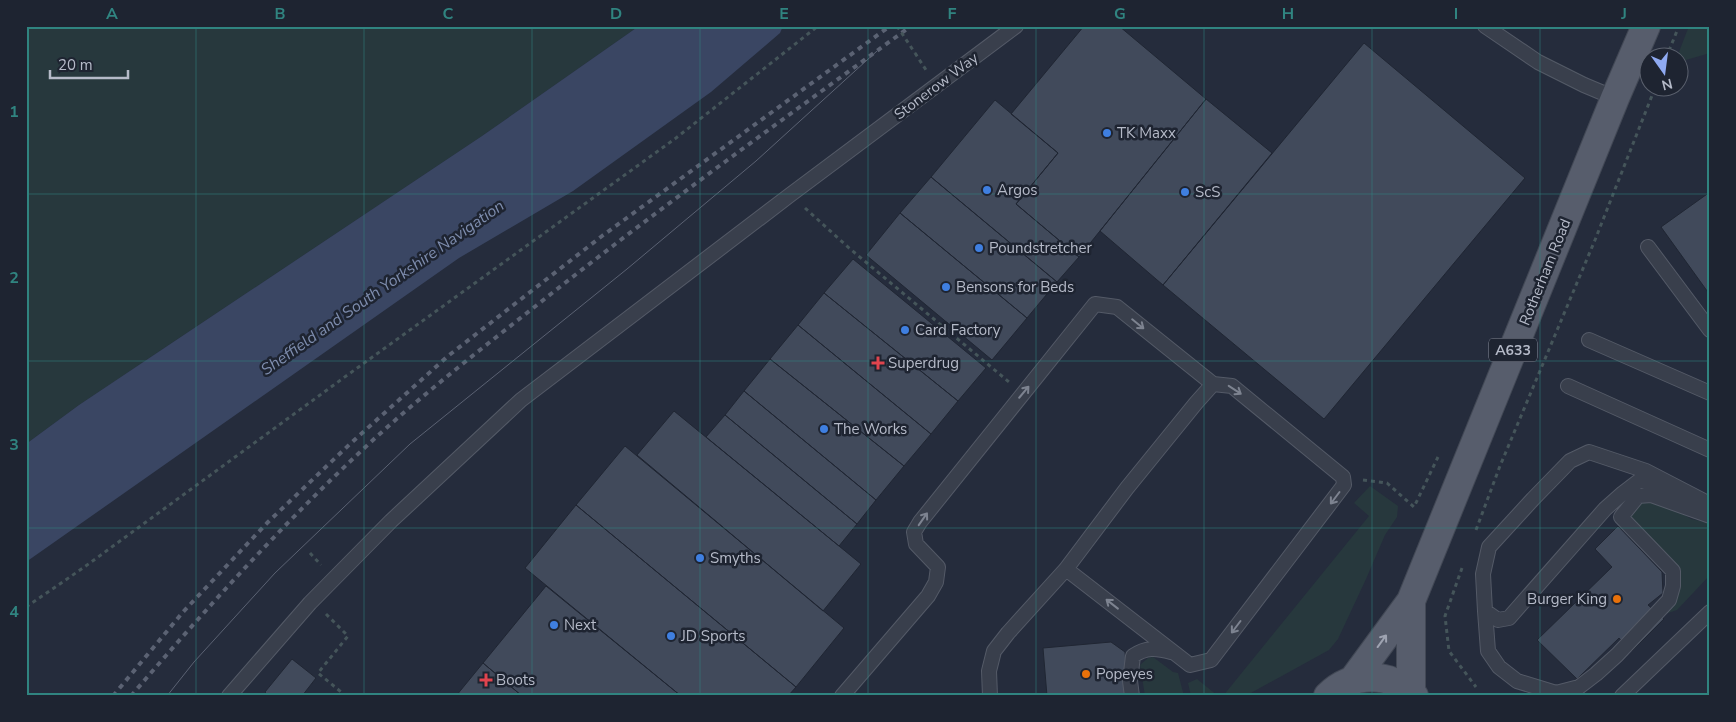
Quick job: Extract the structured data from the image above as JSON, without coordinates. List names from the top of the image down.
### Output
{
  "streets": {
    "main road": ["Rotherham Road", "A633"],
    "lane": ["Stonerow Way"]
  },
  "water": ["Sheffield and South Yorkshire Navigation"],
  "places": {
    "other": [
      "TK Maxx",
      "Argos",
      "ScS",
      "Poundstretcher",
      "Bensons for Beds",
      "Card Factory",
      "The Works",
      "Smyths",
      "Burger King",
      "Next",
      "JD Sports",
      "Popeyes"
    ],
    "health": ["Superdrug", "Boots"]
  },
  "scale_bar": "20 m",
  "north": "bottom",
  "grid": {
    "columns": [
      "A",
      "B",
      "C",
      "D",
      "E",
      "F",
      "G",
      "H",
      "I",
      "J"
    ],
    "rows": [
      "1",
      "2",
      "3",
      "4"
    ]
  }
}
